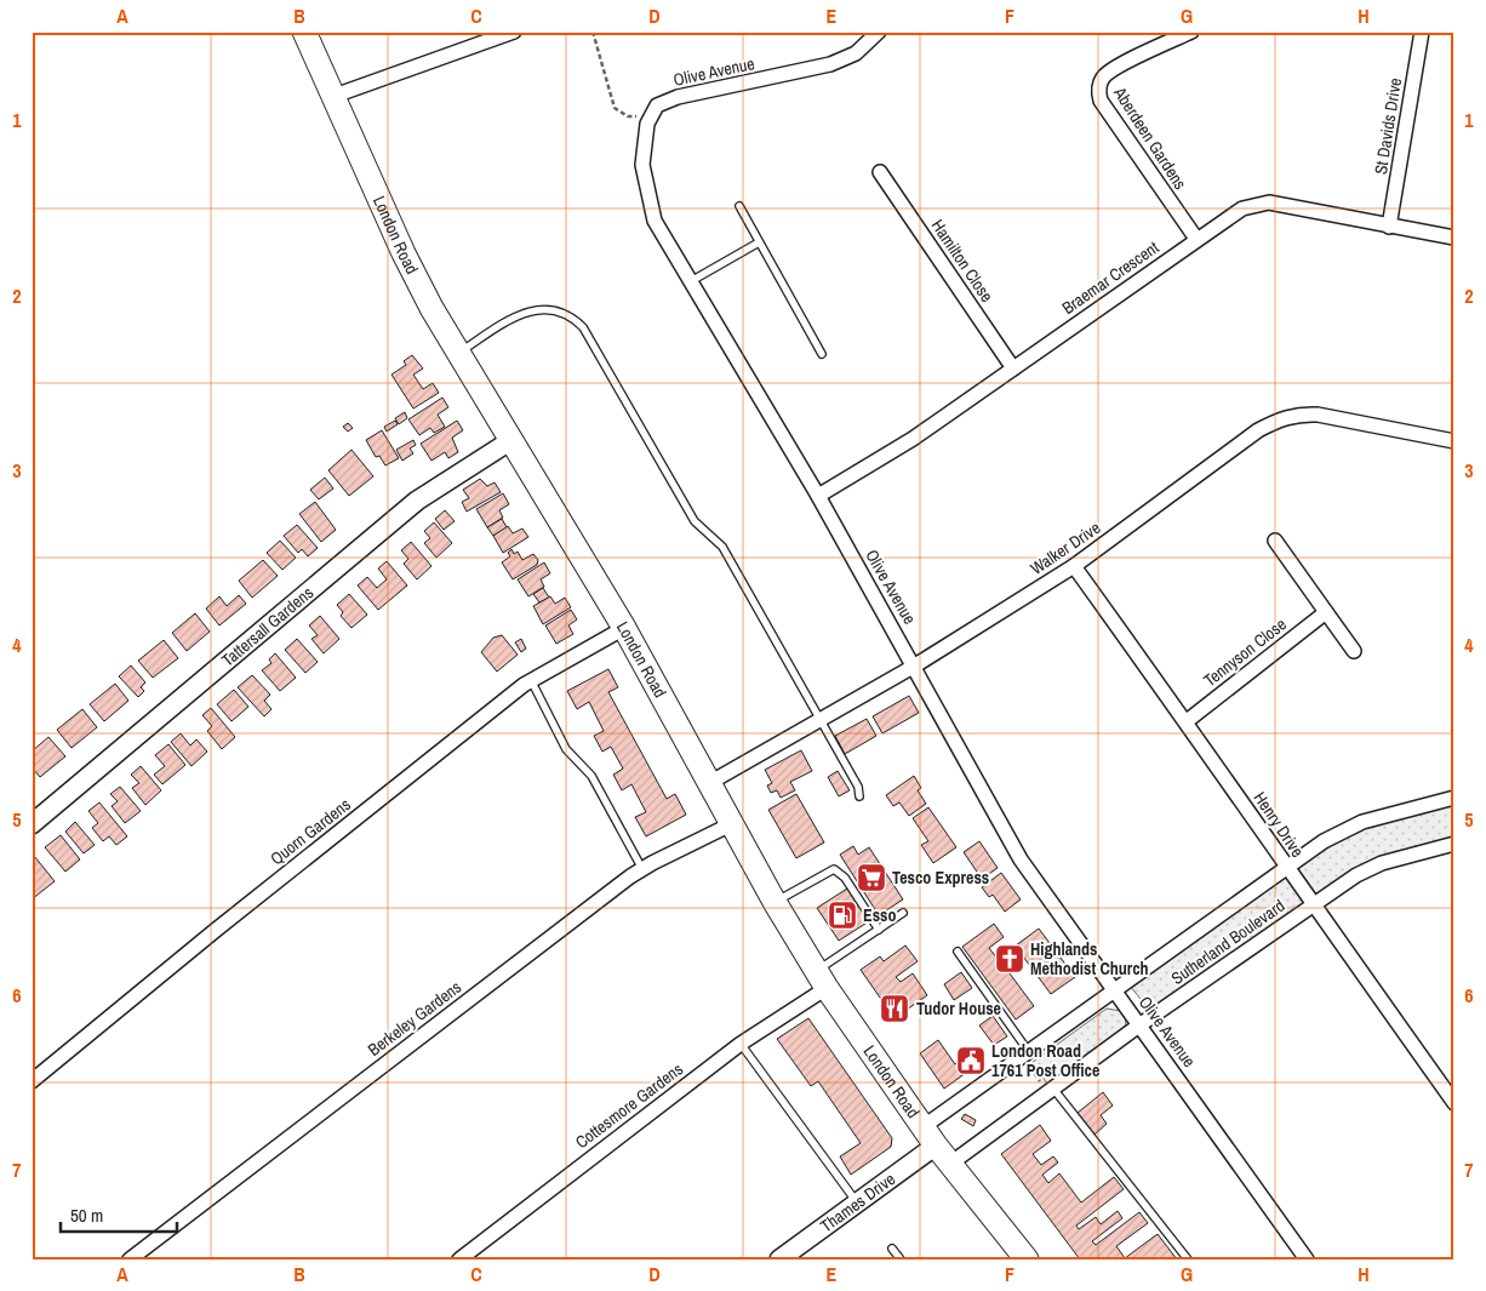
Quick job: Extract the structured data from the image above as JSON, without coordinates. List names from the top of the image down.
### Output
{
  "streets": {
    "main road": ["London Road"],
    "street": [
      "Olive Avenue",
      "St Davids Drive",
      "Aberdeen Gardens",
      "Hamilton Close",
      "Braemar Crescent",
      "Walker Drive",
      "Tattersall Gardens",
      "Tennyson Close",
      "Henry Drive",
      "Quorn Gardens",
      "Sutherland Boulevard",
      "Berkeley Gardens",
      "Cottesmore Gardens",
      "Thames Drive"
    ]
  },
  "crossings": [
    ["Olive Avenue", "Braemar Crescent"],
    ["Olive Avenue", "Walker Drive"],
    ["Olive Avenue", "Sutherland Boulevard"],
    ["St Davids Drive", "Braemar Crescent"],
    ["Aberdeen Gardens", "Braemar Crescent"],
    ["London Road", "Walker Drive"],
    ["London Road", "Tattersall Gardens"],
    ["London Road", "Quorn Gardens"],
    ["London Road", "Sutherland Boulevard"],
    ["London Road", "Berkeley Gardens"],
    ["London Road", "Cottesmore Gardens"],
    ["London Road", "Thames Drive"],
    ["Hamilton Close", "Braemar Crescent"],
    ["Walker Drive", "Henry Drive"],
    ["Tennyson Close", "Henry Drive"],
    ["Henry Drive", "Sutherland Boulevard"],
    ["Sutherland Boulevard", "Thames Drive"]
  ],
  "places": {
    "supermarket": ["Tesco Express"],
    "fuel station": ["Esso"],
    "church": ["Highlands Methodist Church"],
    "restaurant": ["Tudor House"],
    "public building": ["London Road 1761 Post Office"]
  },
  "scale_bar": "50 m",
  "grid": {
    "columns": [
      "A",
      "B",
      "C",
      "D",
      "E",
      "F",
      "G",
      "H"
    ],
    "rows": [
      "1",
      "2",
      "3",
      "4",
      "5",
      "6",
      "7"
    ]
  }
}
